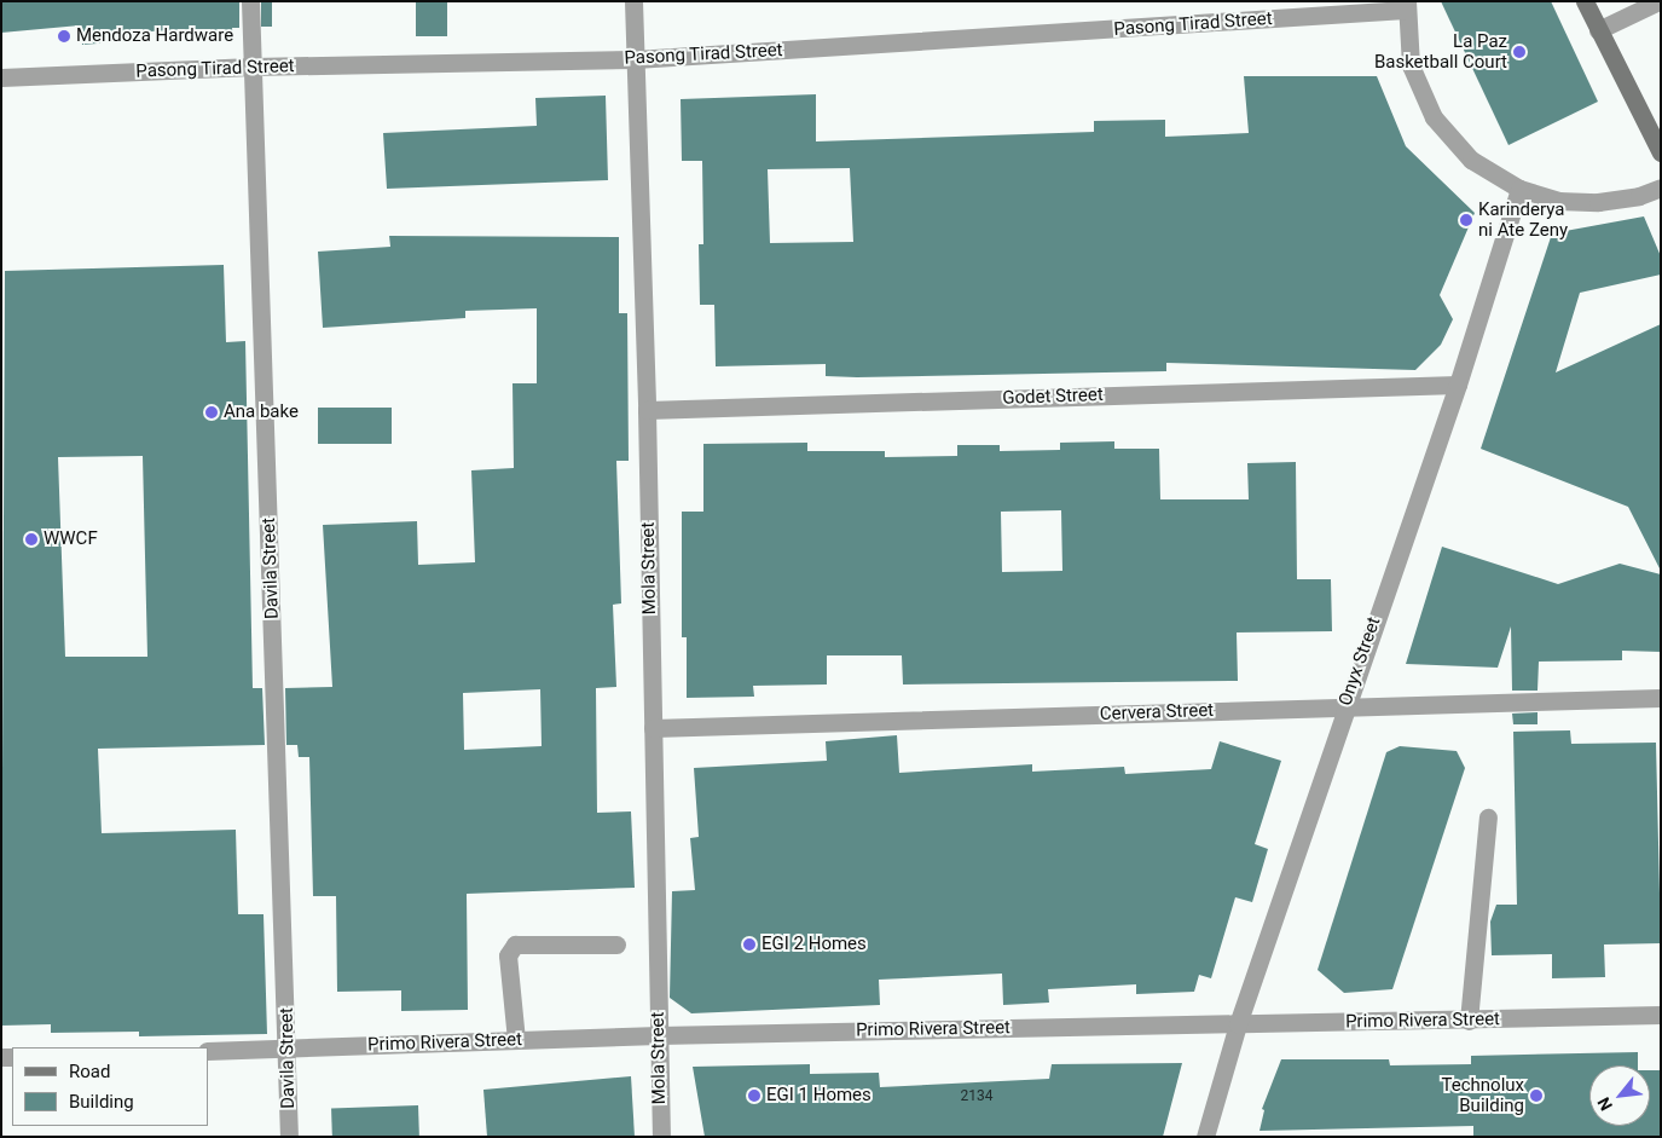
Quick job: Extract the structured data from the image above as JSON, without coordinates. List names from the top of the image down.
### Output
{
  "streets": {
    "street": [
      "Pasong Tirad Street",
      "Godet Street",
      "Davila Street",
      "Mola Street",
      "Onyx Street",
      "Cervera Street",
      "Primo Rivera Street"
    ]
  },
  "crossings": [
    ["Pasong Tirad Street", "Davila Street"],
    ["Pasong Tirad Street", "Mola Street"],
    ["Godet Street", "Mola Street"],
    ["Godet Street", "Onyx Street"],
    ["Davila Street", "Primo Rivera Street"],
    ["Mola Street", "Cervera Street"],
    ["Mola Street", "Primo Rivera Street"],
    ["Onyx Street", "Cervera Street"],
    ["Onyx Street", "Primo Rivera Street"]
  ],
  "places": [
    "Mendoza Hardware",
    "La Paz Basketball Court",
    "Karinderya ni Ate Zeny",
    "Ana bake",
    "WWCF",
    "EGI 2 Homes",
    "EGI 1 Homes",
    "Technolux Building"
  ],
  "house_numbers": ["2134"],
  "legend": ["Road", "Building"],
  "north": "bottom left"
}
